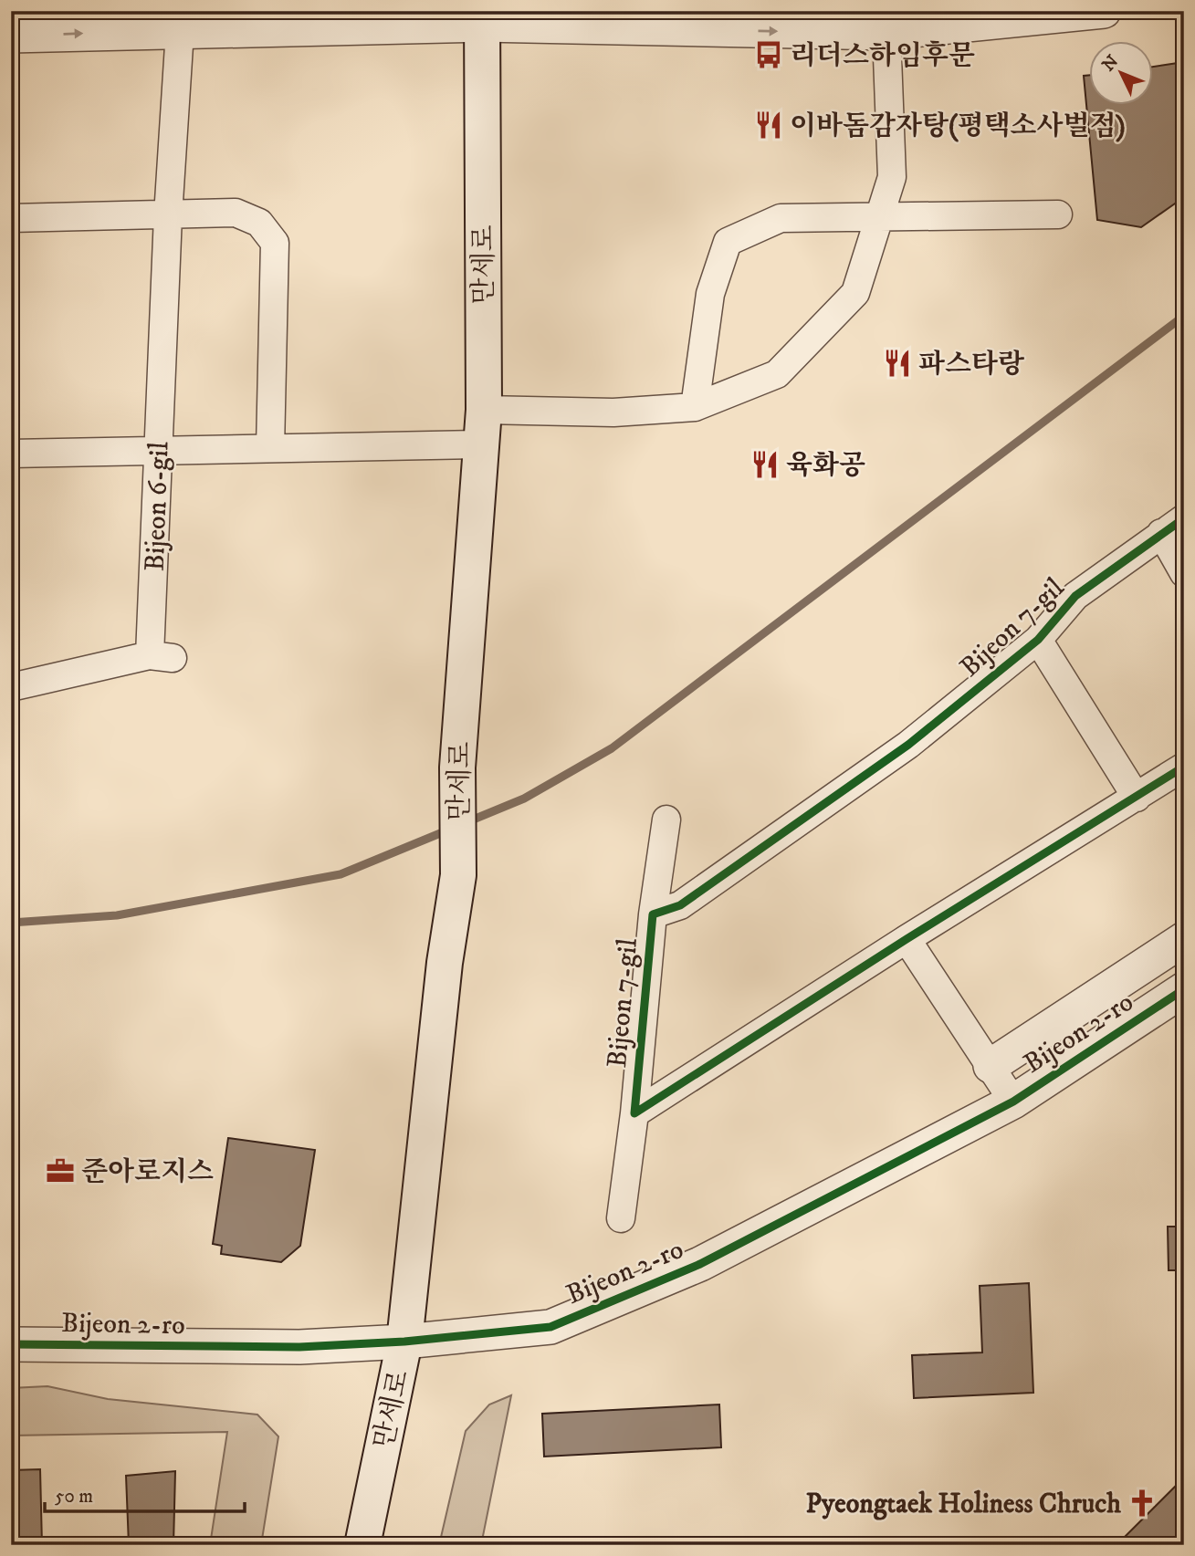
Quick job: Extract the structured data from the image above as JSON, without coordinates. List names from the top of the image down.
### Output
{
  "streets": {
    "main road": ["만세로"],
    "street": ["Bijeon 6-gil", "Bijeon 7-gil", "Bijeon 2-ro"]
  },
  "crossings": [
    ["만세로", "Bijeon 2-ro"]
  ],
  "places": {
    "bus stop": ["리더스하임후문"],
    "restaurant": ["이바돔감자탕(평택소사벌점)", "파스타랑", "육화공"],
    "office": ["준아로지스"],
    "church": ["Pyeongtaek Holiness Chruch"]
  },
  "scale_bar": "50 m",
  "north": "top left"
}
